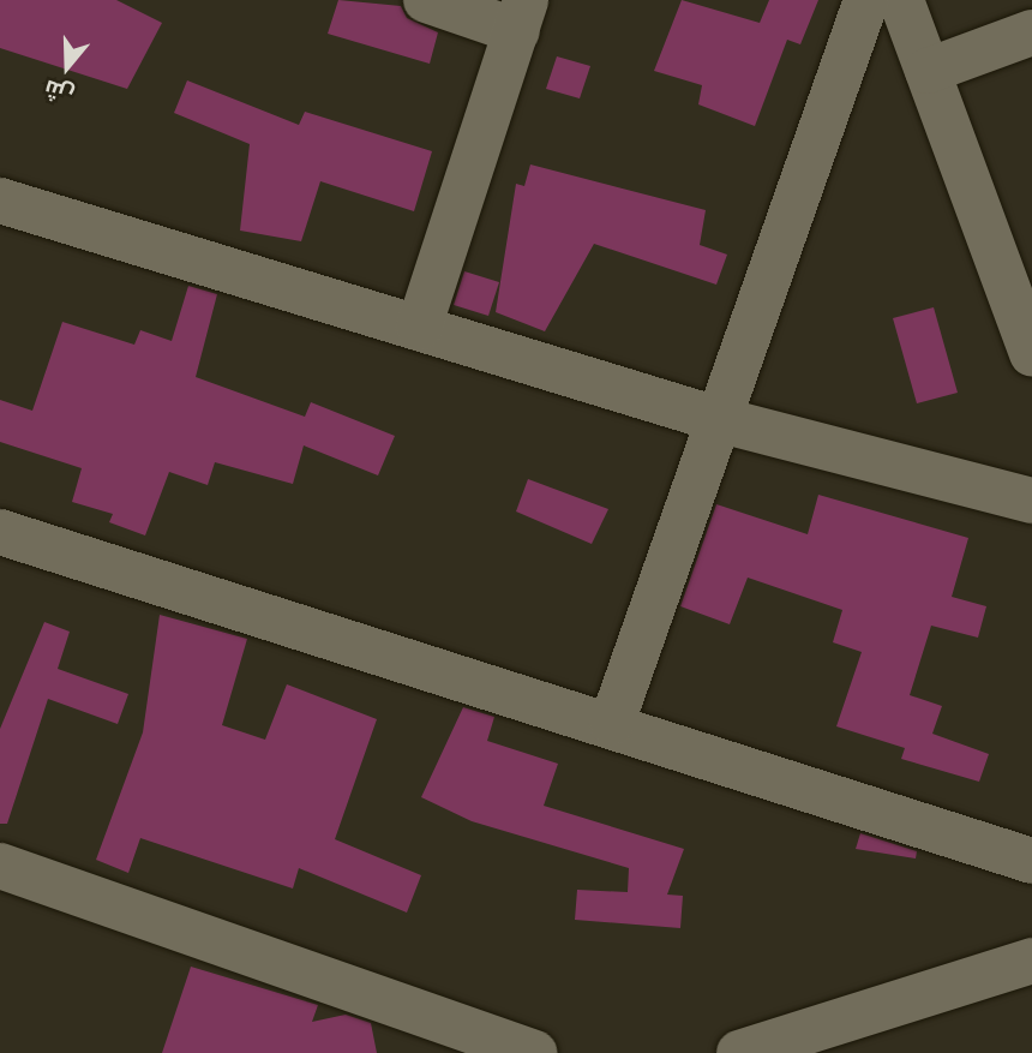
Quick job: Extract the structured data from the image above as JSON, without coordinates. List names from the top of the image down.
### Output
{
  "north": "bottom"
}
